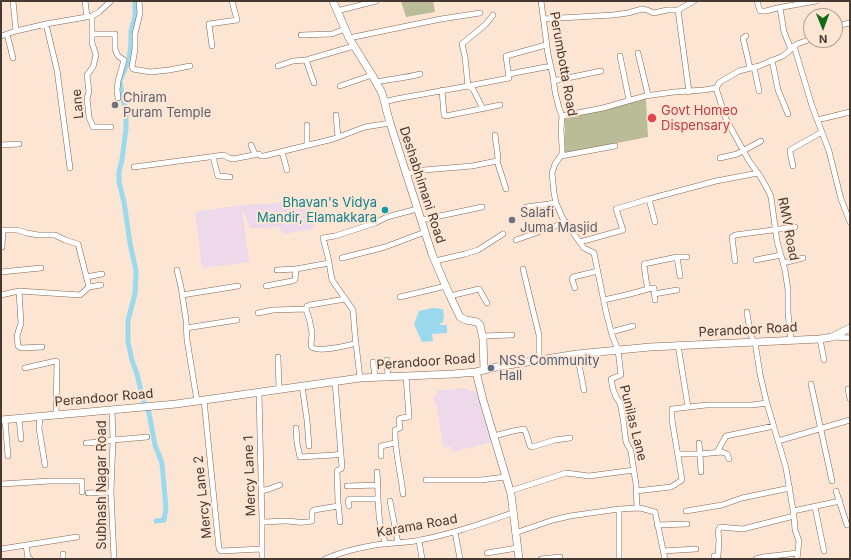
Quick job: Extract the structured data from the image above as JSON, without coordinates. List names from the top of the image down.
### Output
{
  "streets": {
    "main road": ["Deshabhimani Road", "Perandoor Road"],
    "street": [
      "Perumbotta Road",
      "Lane",
      "RMV Road",
      "Punilas Lane",
      "Mercy Lane 1",
      "Subhash Nagar Road",
      "Mercy Lane 2",
      "Karama Road"
    ]
  },
  "crossings": [
    ["Perumbotta Road", "Perandoor Road"],
    ["Perumbotta Road", "Punilas Lane"],
    ["Deshabhimani Road", "Perandoor Road"],
    ["Deshabhimani Road", "Karama Road"],
    ["RMV Road", "Perandoor Road"],
    ["Perandoor Road", "Punilas Lane"],
    ["Perandoor Road", "Mercy Lane 1"],
    ["Perandoor Road", "Subhash Nagar Road"],
    ["Perandoor Road", "Mercy Lane 2"],
    ["Mercy Lane 1", "Mercy Lane 2"]
  ],
  "places": [
    "Chiram Puram Temple",
    "Govt Homeo Dispensary",
    "Bhavan's Vidya Mandir, Elamakkara",
    "Salafi Juma Masjid",
    "NSS Community Hall"
  ],
  "north": "bottom"
}
